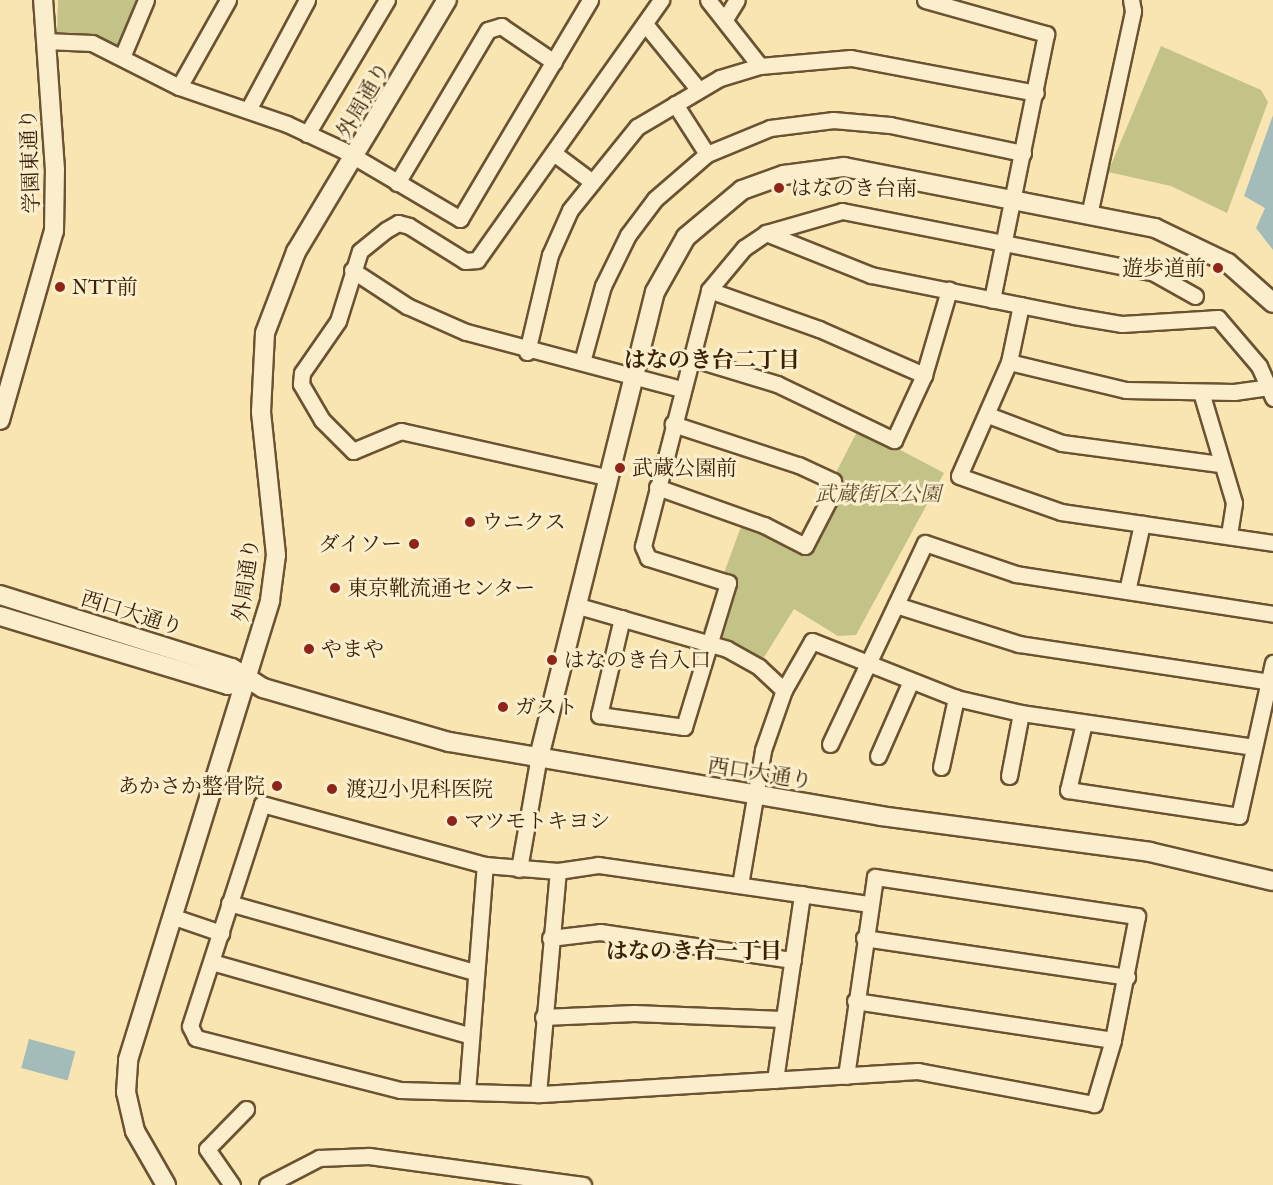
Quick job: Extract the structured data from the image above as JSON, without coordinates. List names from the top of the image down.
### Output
{
  "streets": {
    "street": ["外周通り", "学園東通り", "西口大通り"]
  },
  "crossings": [
    ["外周通り", "西口大通り"]
  ],
  "districts": ["はなのき台二丁目", "はなのき台一丁目"],
  "parks": ["武蔵街区公園"],
  "places": [
    "はなのき台南",
    "遊歩道前",
    "NTT前",
    "武蔵公園前",
    "ウニクス",
    "ダイソー",
    "東京靴流通センター",
    "やまや",
    "はなのき台入口",
    "ガスト",
    "あかさか整骨院",
    "渡辺小児科医院",
    "マツモトキヨシ"
  ]
}
